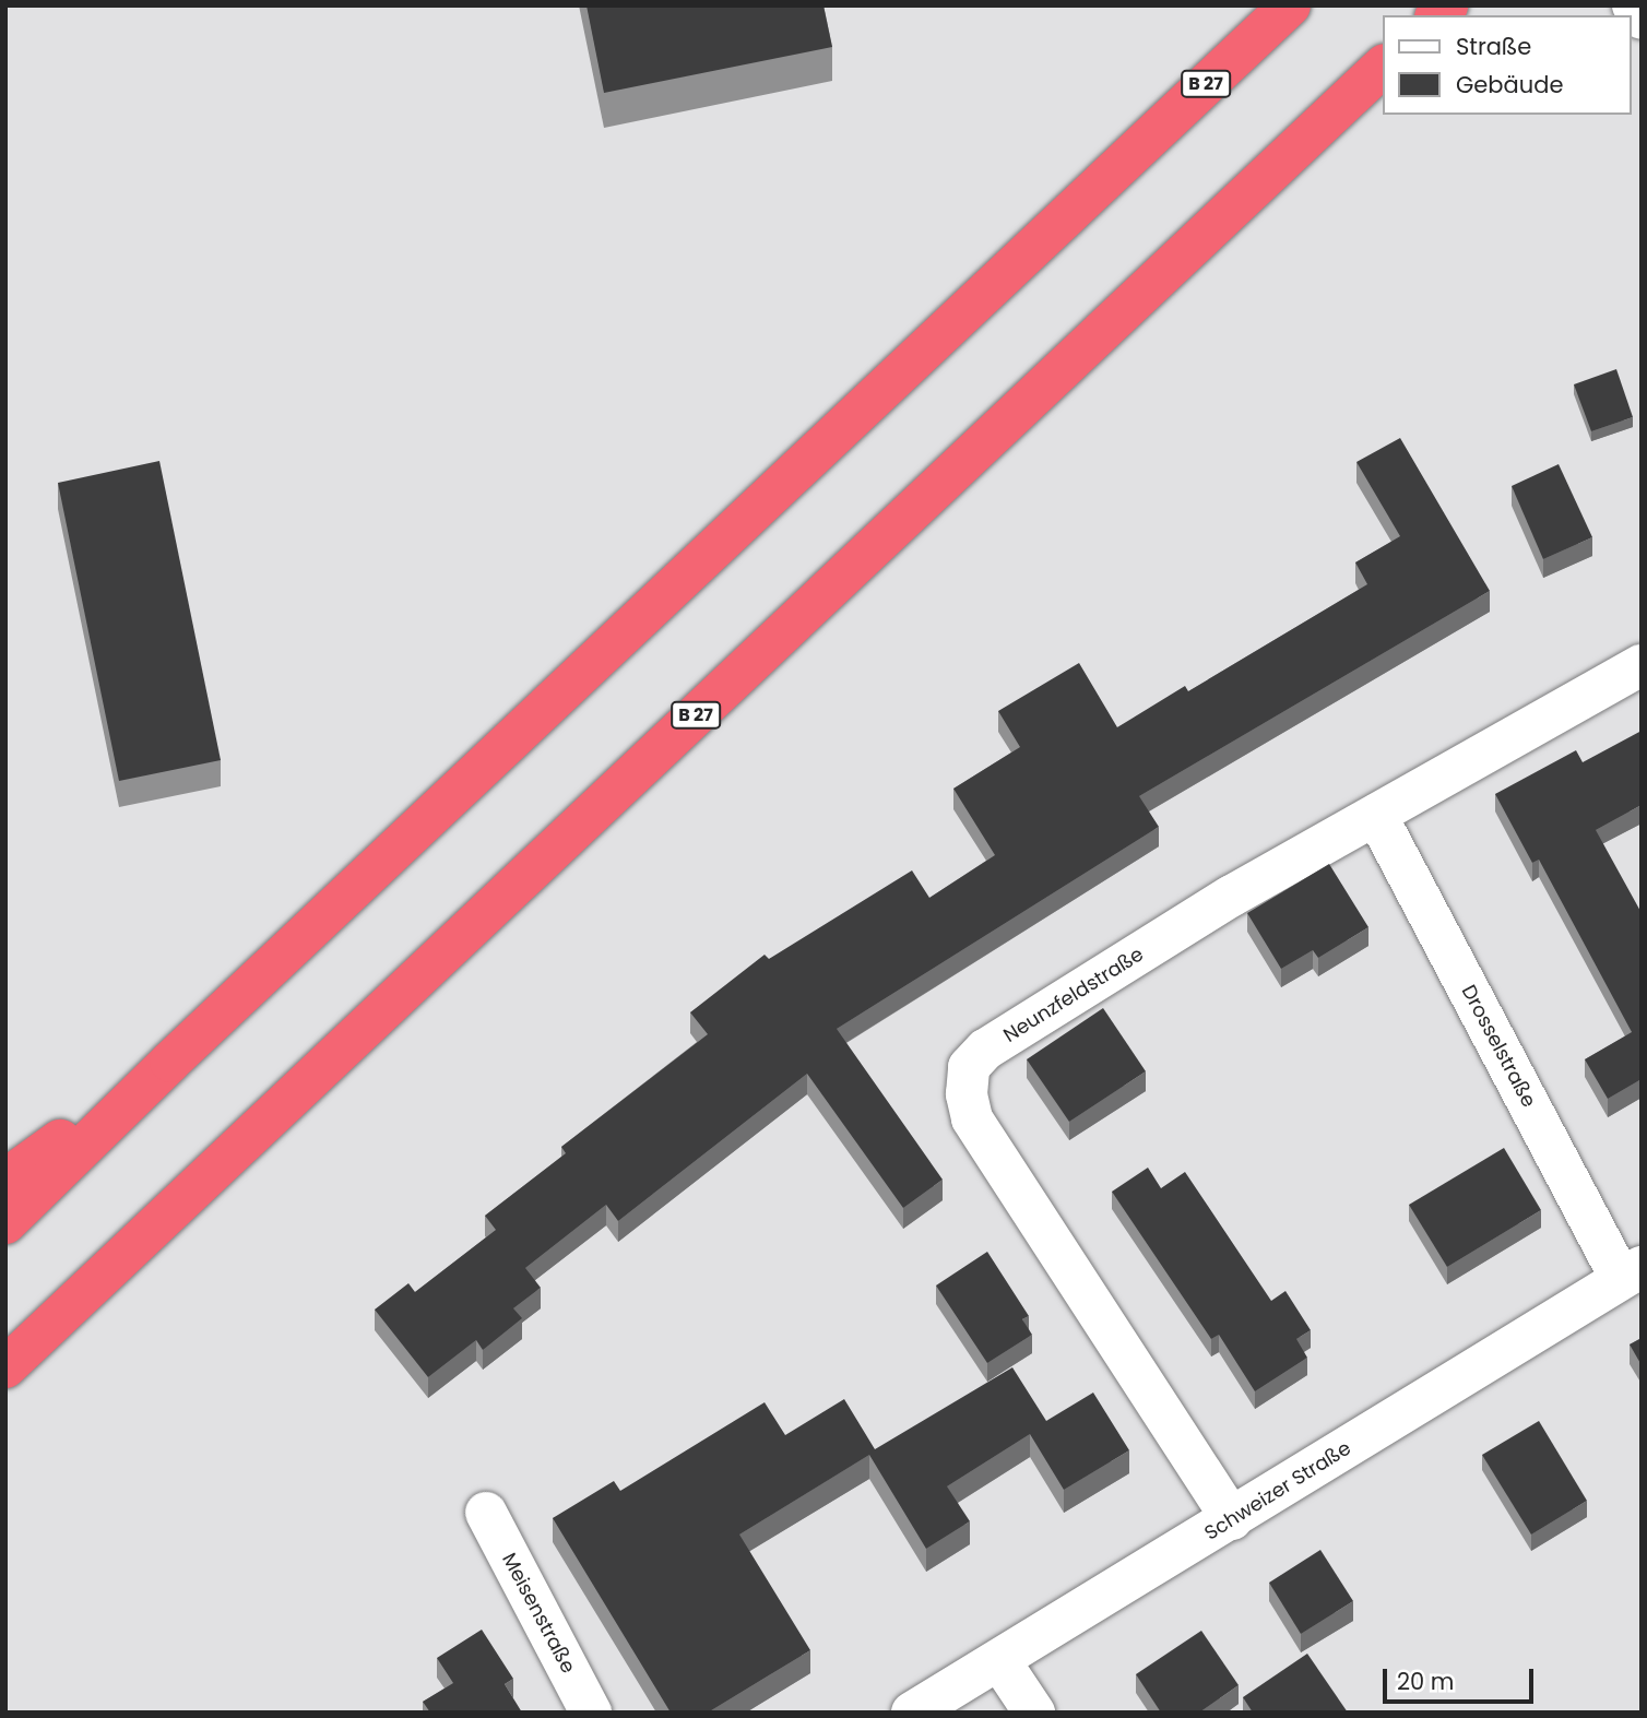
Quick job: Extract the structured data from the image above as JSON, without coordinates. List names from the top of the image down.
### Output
{
  "streets": {
    "highway": ["B 27"],
    "street": [
      "Neunzfeldstraße",
      "Drosselstraße",
      "Schweizer Straße",
      "Meisenstraße"
    ]
  },
  "crossings": [
    ["Neunzfeldstraße", "Drosselstraße"],
    ["Neunzfeldstraße", "Schweizer Straße"],
    ["Drosselstraße", "Schweizer Straße"]
  ],
  "legend": ["Straße", "Gebäude"],
  "scale_bar": "20 m"
}
